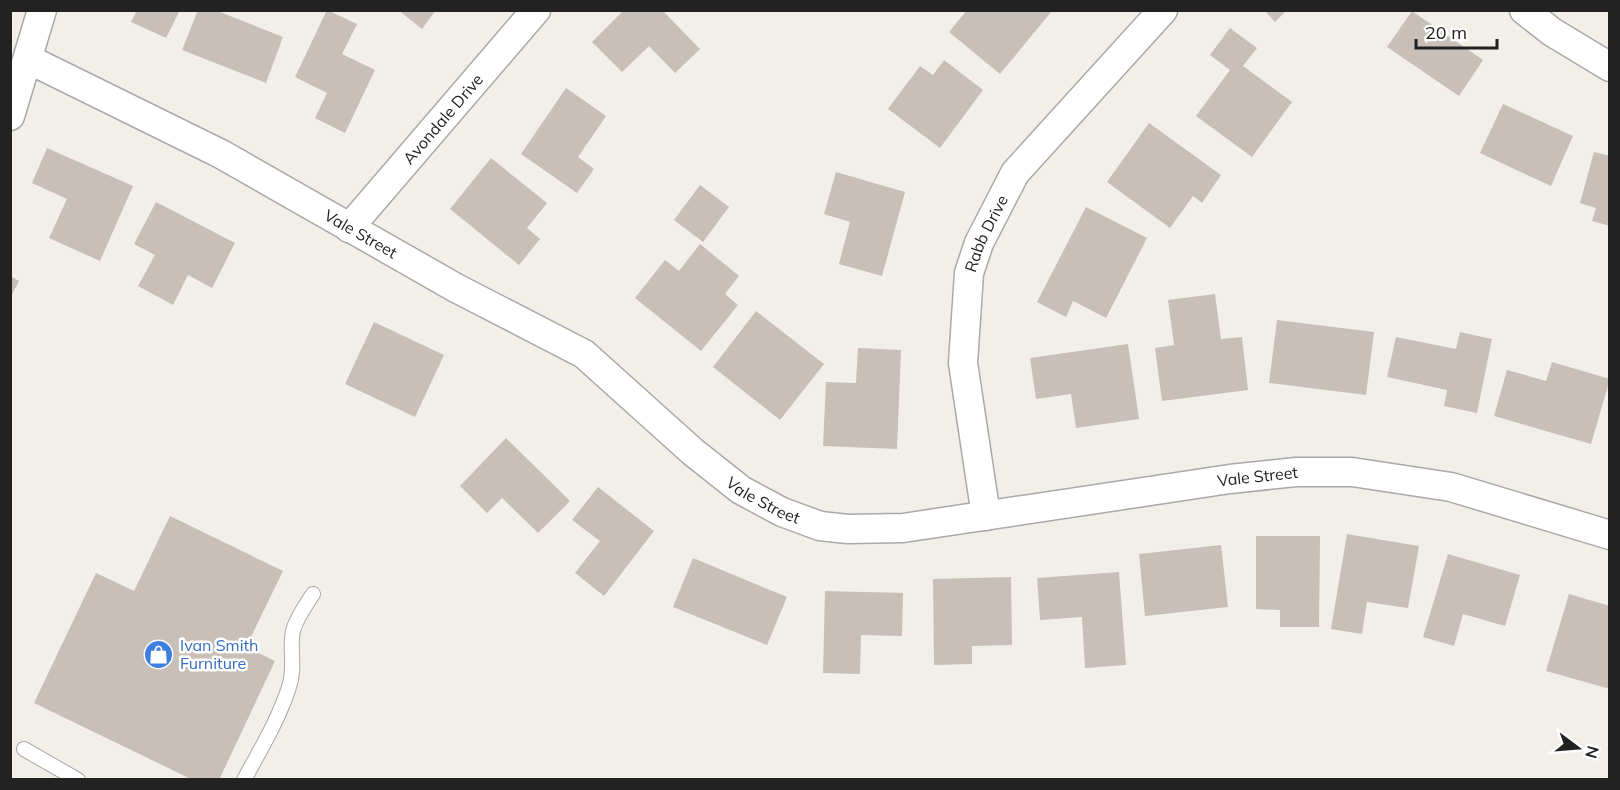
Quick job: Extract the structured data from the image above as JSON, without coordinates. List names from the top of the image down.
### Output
{
  "streets": {
    "street": ["Avondale Drive", "Vale Street", "Rabb Drive"]
  },
  "crossings": [
    ["Avondale Drive", "Vale Street"],
    ["Vale Street", "Rabb Drive"]
  ],
  "places": {
    "shop": ["Ivan Smith Furniture"]
  },
  "scale_bar": "20 m",
  "north": "right"
}
